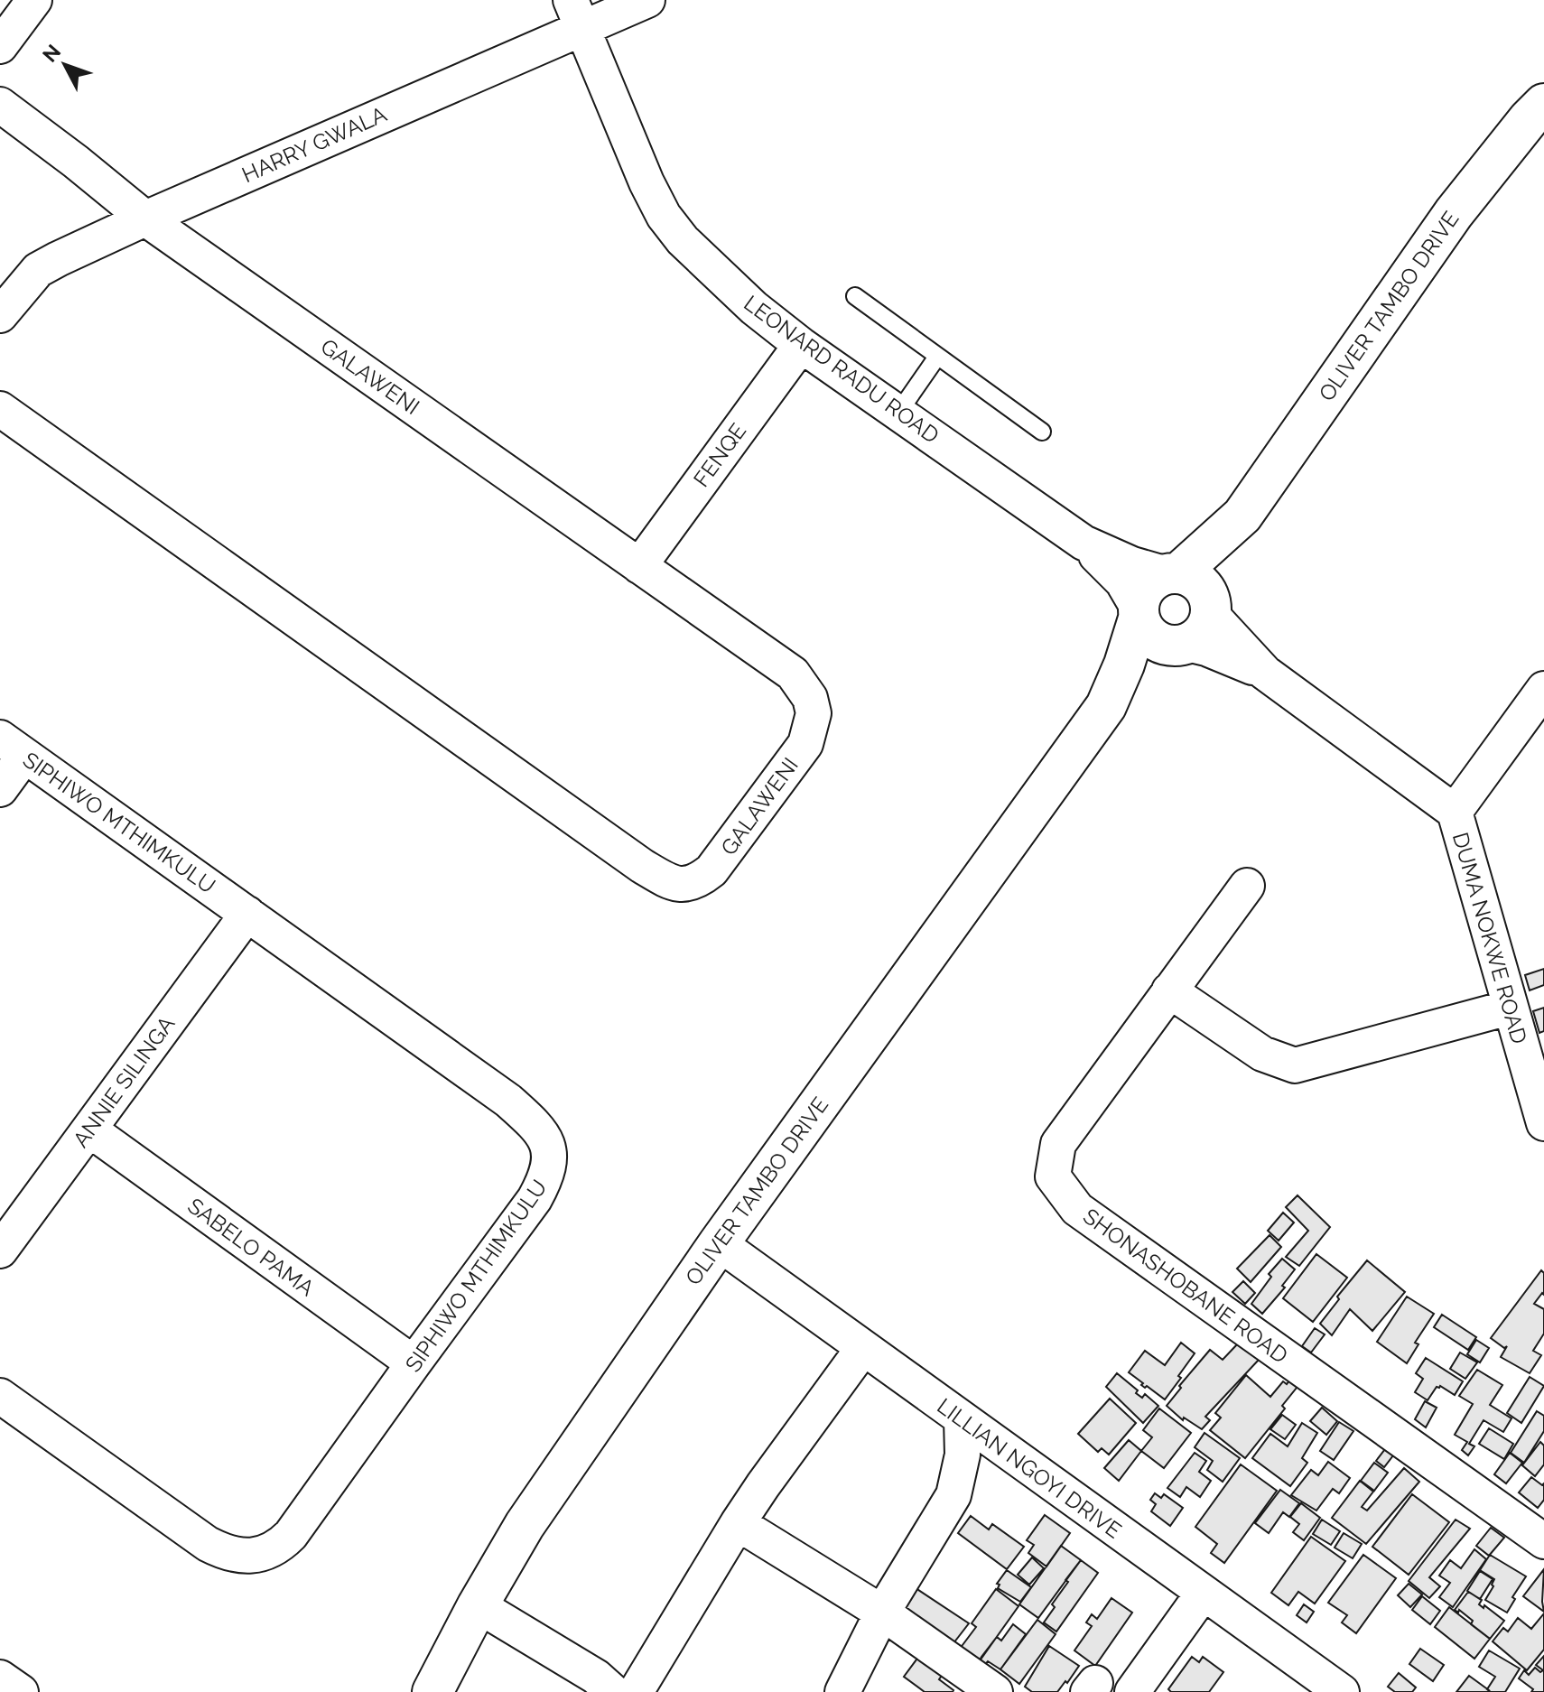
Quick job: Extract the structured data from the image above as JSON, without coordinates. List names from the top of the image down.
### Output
{
  "streets": {
    "street": [
      "HARRY GWALA",
      "OLIVER TAMBO DRIVE",
      "LEONARD RADU ROAD",
      "GALAWENI",
      "FENQE",
      "SIPHIWO MTHIMKULU",
      "DUMA NOKWE ROAD",
      "ANNIE SILINGA",
      "SABELO PAMA",
      "SHONASHOBANE ROAD",
      "LILLIAN NGOYI DRIVE"
    ]
  },
  "crossings": [
    ["HARRY GWALA", "LEONARD RADU ROAD"],
    ["HARRY GWALA", "GALAWENI"],
    ["OLIVER TAMBO DRIVE", "LEONARD RADU ROAD"],
    ["OLIVER TAMBO DRIVE", "DUMA NOKWE ROAD"],
    ["OLIVER TAMBO DRIVE", "LILLIAN NGOYI DRIVE"],
    ["LEONARD RADU ROAD", "FENQE"],
    ["LEONARD RADU ROAD", "DUMA NOKWE ROAD"],
    ["GALAWENI", "FENQE"],
    ["SIPHIWO MTHIMKULU", "ANNIE SILINGA"],
    ["SIPHIWO MTHIMKULU", "SABELO PAMA"],
    ["ANNIE SILINGA", "SABELO PAMA"]
  ],
  "north": "top left"
}
